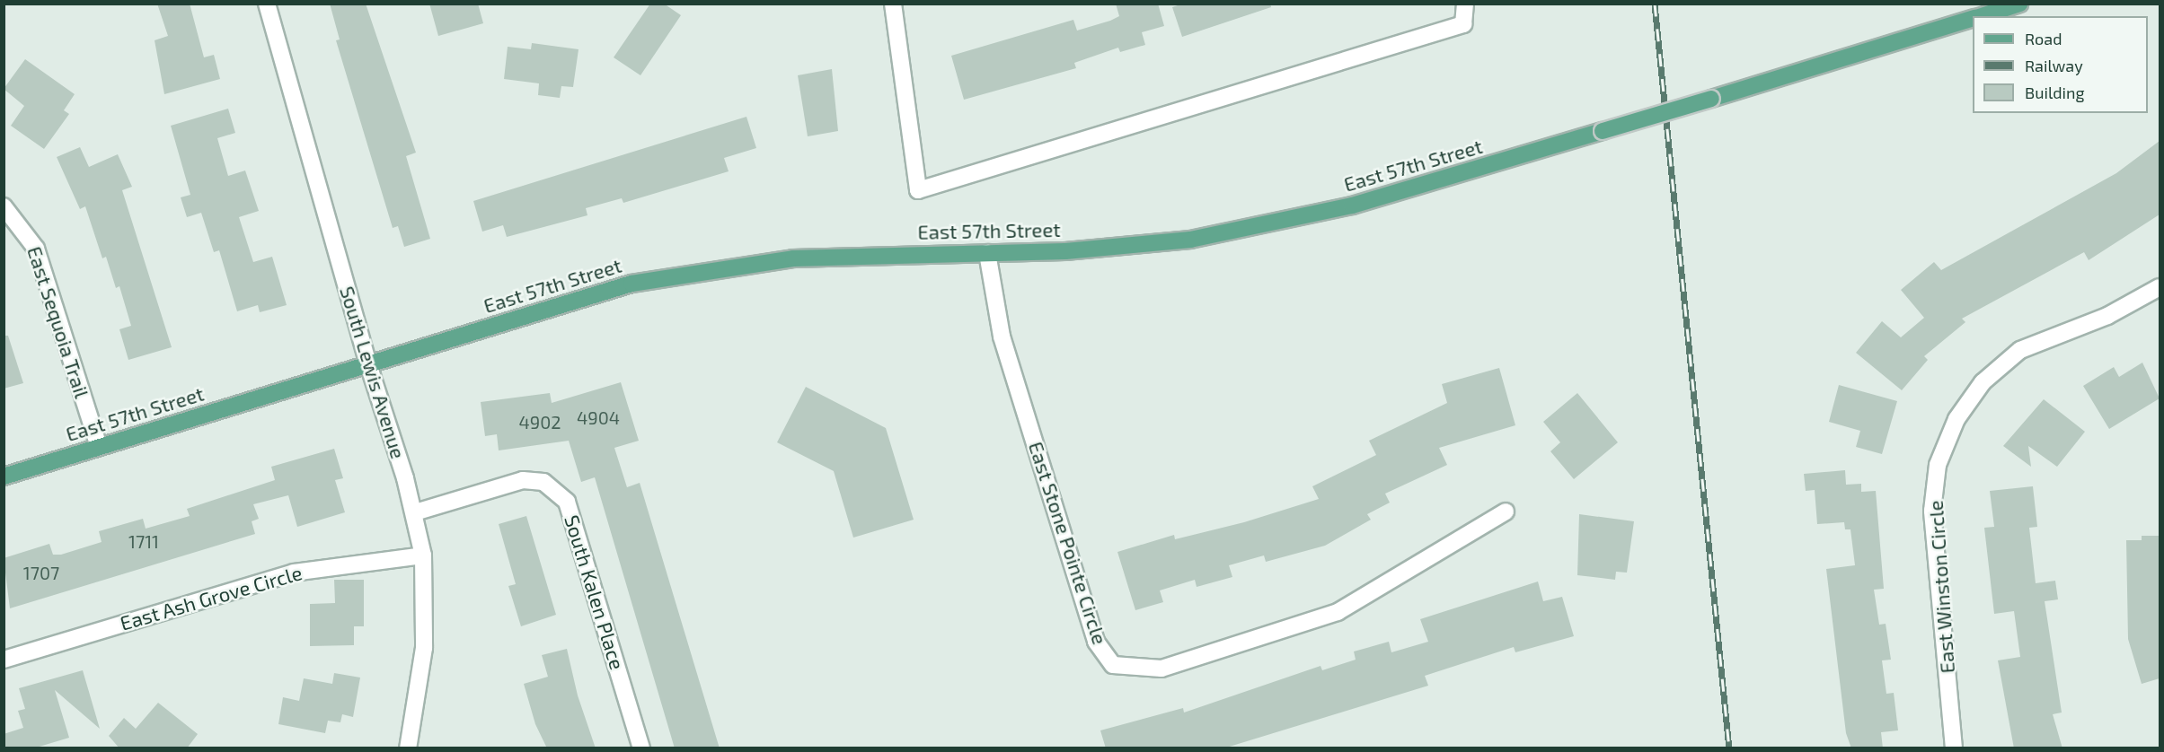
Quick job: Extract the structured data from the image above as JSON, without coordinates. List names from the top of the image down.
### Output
{
  "streets": {
    "main road": ["East 57th Street"],
    "street": [
      "East Sequoia Trail",
      "South Lewis Avenue",
      "East Stone Pointe Circle",
      "East Winston Circle",
      "South Kalen Place",
      "East Ash Grove Circle"
    ]
  },
  "crossings": [
    ["East 57th Street", "East Sequoia Trail"],
    ["East 57th Street", "South Lewis Avenue"],
    ["East 57th Street", "East Stone Pointe Circle"],
    ["South Lewis Avenue", "South Kalen Place"],
    ["South Lewis Avenue", "East Ash Grove Circle"]
  ],
  "house_numbers": [
    "4904",
    "4902",
    "1711",
    "1707"
  ],
  "legend": ["Road", "Railway", "Building"]
}
